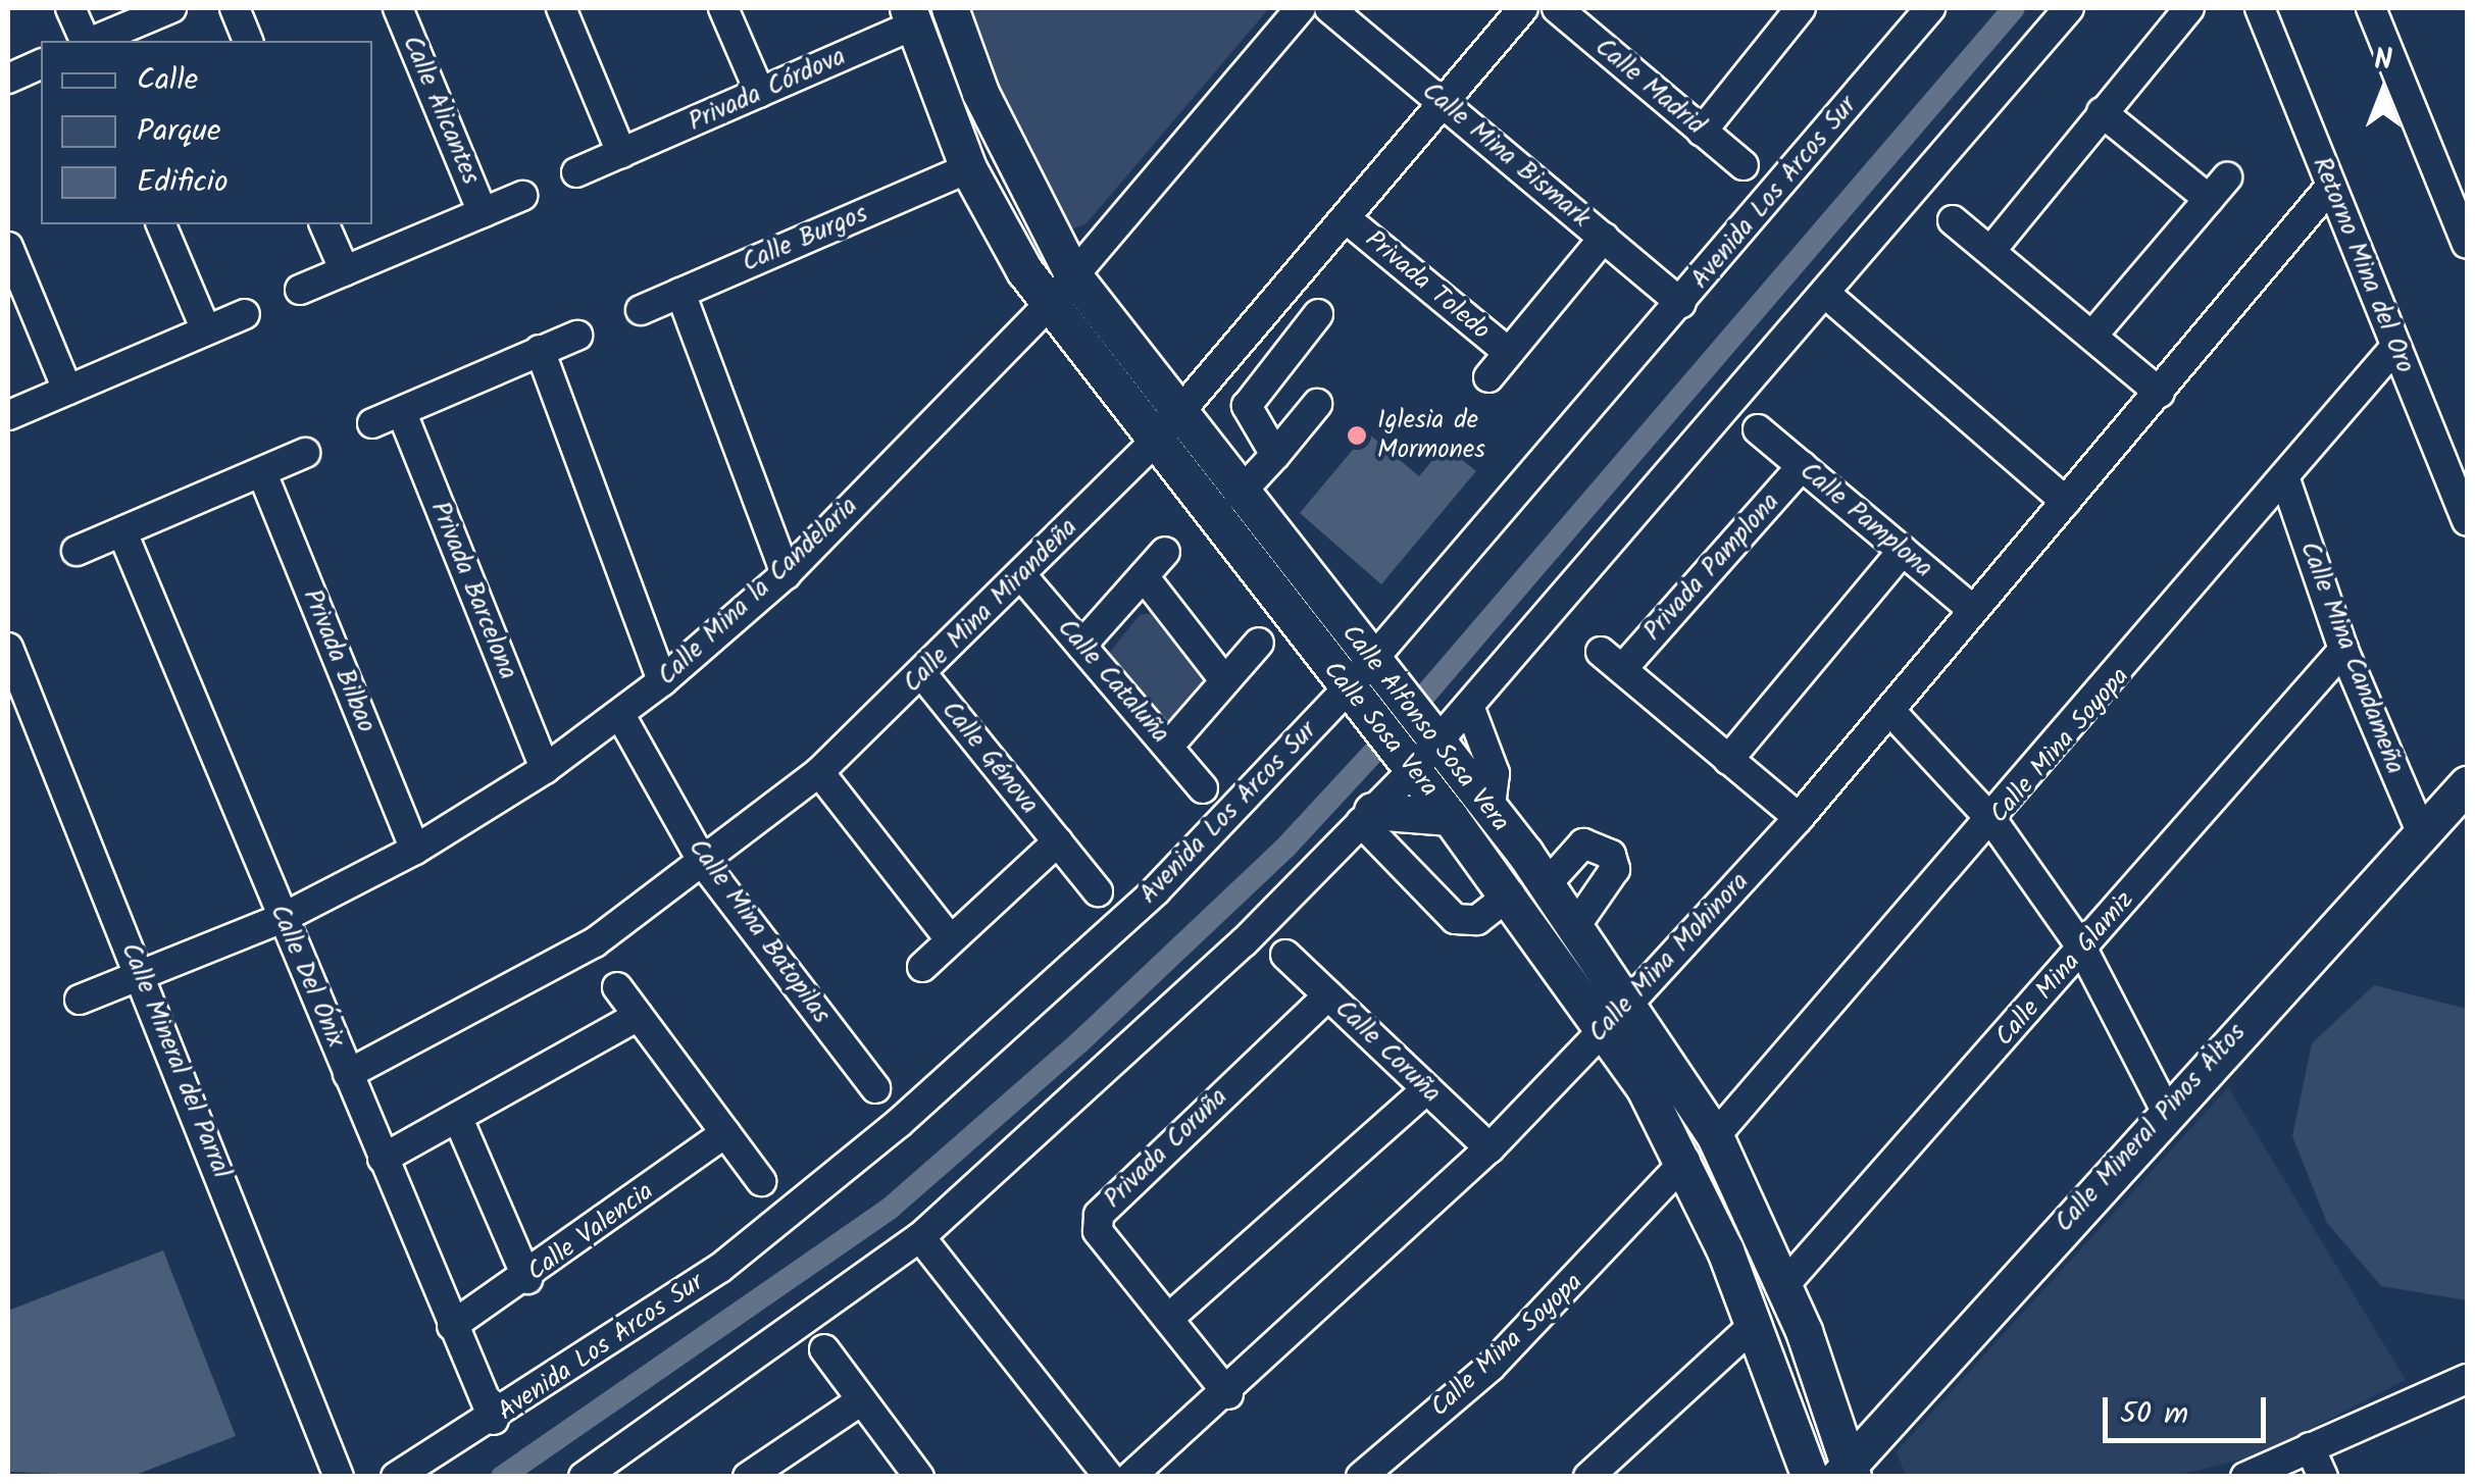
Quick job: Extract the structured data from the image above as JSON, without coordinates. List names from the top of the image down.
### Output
{
  "streets": {
    "main road": ["Calle Alfonso Sosa Vera", "Calle Sosa Vera", "Calle Mineral Pinos Altos"],
    "street": [
      "Calle Madrid",
      "Privada Córdova",
      "Calle Alicantes",
      "Calle Mina Bismark",
      "Avenida Los Arcos Sur",
      "Calle Burgos",
      "Retorno Mina del Oro",
      "Privada Toledo",
      "Calle Pamplona",
      "Privada Pamplona",
      "Privada Barcelona",
      "Calle Mina la Candelaria",
      "Calle Mina Mirandeña",
      "Calle Mina Candameña",
      "Privada Bilbao",
      "Calle Cataluña",
      "Calle Mina Soyopa",
      "Calle Génova",
      "Calle Mina Batopilas",
      "Calle Mina Mohinora",
      "Calle Mina Glamiz",
      "Calle Del Ónix",
      "Calle Coruña",
      "Calle Mineral del Parral",
      "Privada Coruña",
      "Calle Valencia"
    ]
  },
  "crossings": [
    ["Privada Córdova", "Calle Sosa Vera"],
    ["Calle Mina Bismark", "Avenida Los Arcos Sur"],
    ["Calle Mina Bismark", "Privada Toledo"],
    ["Calle Mina Bismark", "Calle Mina Mirandeña"],
    ["Avenida Los Arcos Sur", "Calle Alfonso Sosa Vera"],
    ["Avenida Los Arcos Sur", "Calle Sosa Vera"],
    ["Avenida Los Arcos Sur", "Calle Del Ónix"],
    ["Calle Burgos", "Calle Sosa Vera"],
    ["Retorno Mina del Oro", "Calle Mina Soyopa"],
    ["Retorno Mina del Oro", "Calle Mina Mohinora"],
    ["Privada Toledo", "Calle Mina Mirandeña"],
    ["Calle Pamplona", "Privada Pamplona"],
    ["Calle Pamplona", "Calle Mina Mohinora"],
    ["Privada Barcelona", "Calle Mina la Candelaria"],
    ["Calle Mina la Candelaria", "Privada Bilbao"],
    ["Calle Mina la Candelaria", "Calle Alfonso Sosa Vera"],
    ["Calle Mina la Candelaria", "Calle Sosa Vera"],
    ["Calle Mina la Candelaria", "Calle Mina Batopilas"],
    ["Calle Mina la Candelaria", "Calle Del Ónix"],
    ["Calle Mina la Candelaria", "Calle Mineral del Parral"],
    ["Calle Mina Mirandeña", "Calle Cataluña"],
    ["Calle Mina Mirandeña", "Calle Alfonso Sosa Vera"],
    ["Calle Mina Mirandeña", "Calle Sosa Vera"],
    ["Calle Mina Mirandeña", "Calle Génova"],
    ["Calle Mina Mirandeña", "Calle Mina Batopilas"],
    ["Calle Mina Mirandeña", "Calle Del Ónix"],
    ["Calle Mina Candameña", "Calle Mina Soyopa"],
    ["Calle Mina Candameña", "Calle Mina Glamiz"],
    ["Calle Mina Candameña", "Calle Mineral Pinos Altos"],
    ["Calle Alfonso Sosa Vera", "Calle Sosa Vera"],
    ["Calle Alfonso Sosa Vera", "Calle Mina Soyopa"],
    ["Calle Alfonso Sosa Vera", "Calle Mina Mohinora"],
    ["Calle Alfonso Sosa Vera", "Calle Mina Glamiz"],
    ["Calle Alfonso Sosa Vera", "Calle Mineral Pinos Altos"],
    ["Calle Sosa Vera", "Calle Mina Soyopa"],
    ["Calle Sosa Vera", "Calle Mina Mohinora"],
    ["Calle Mina Mohinora", "Calle Coruña"],
    ["Calle Mina Mohinora", "Privada Coruña"],
    ["Calle Del Ónix", "Calle Valencia"],
    ["Calle Coruña", "Privada Coruña"]
  ],
  "places": ["Iglesia de Mormones"],
  "legend": ["Calle", "Parque", "Edificio"],
  "scale_bar": "50 m",
  "north": "top"
}
